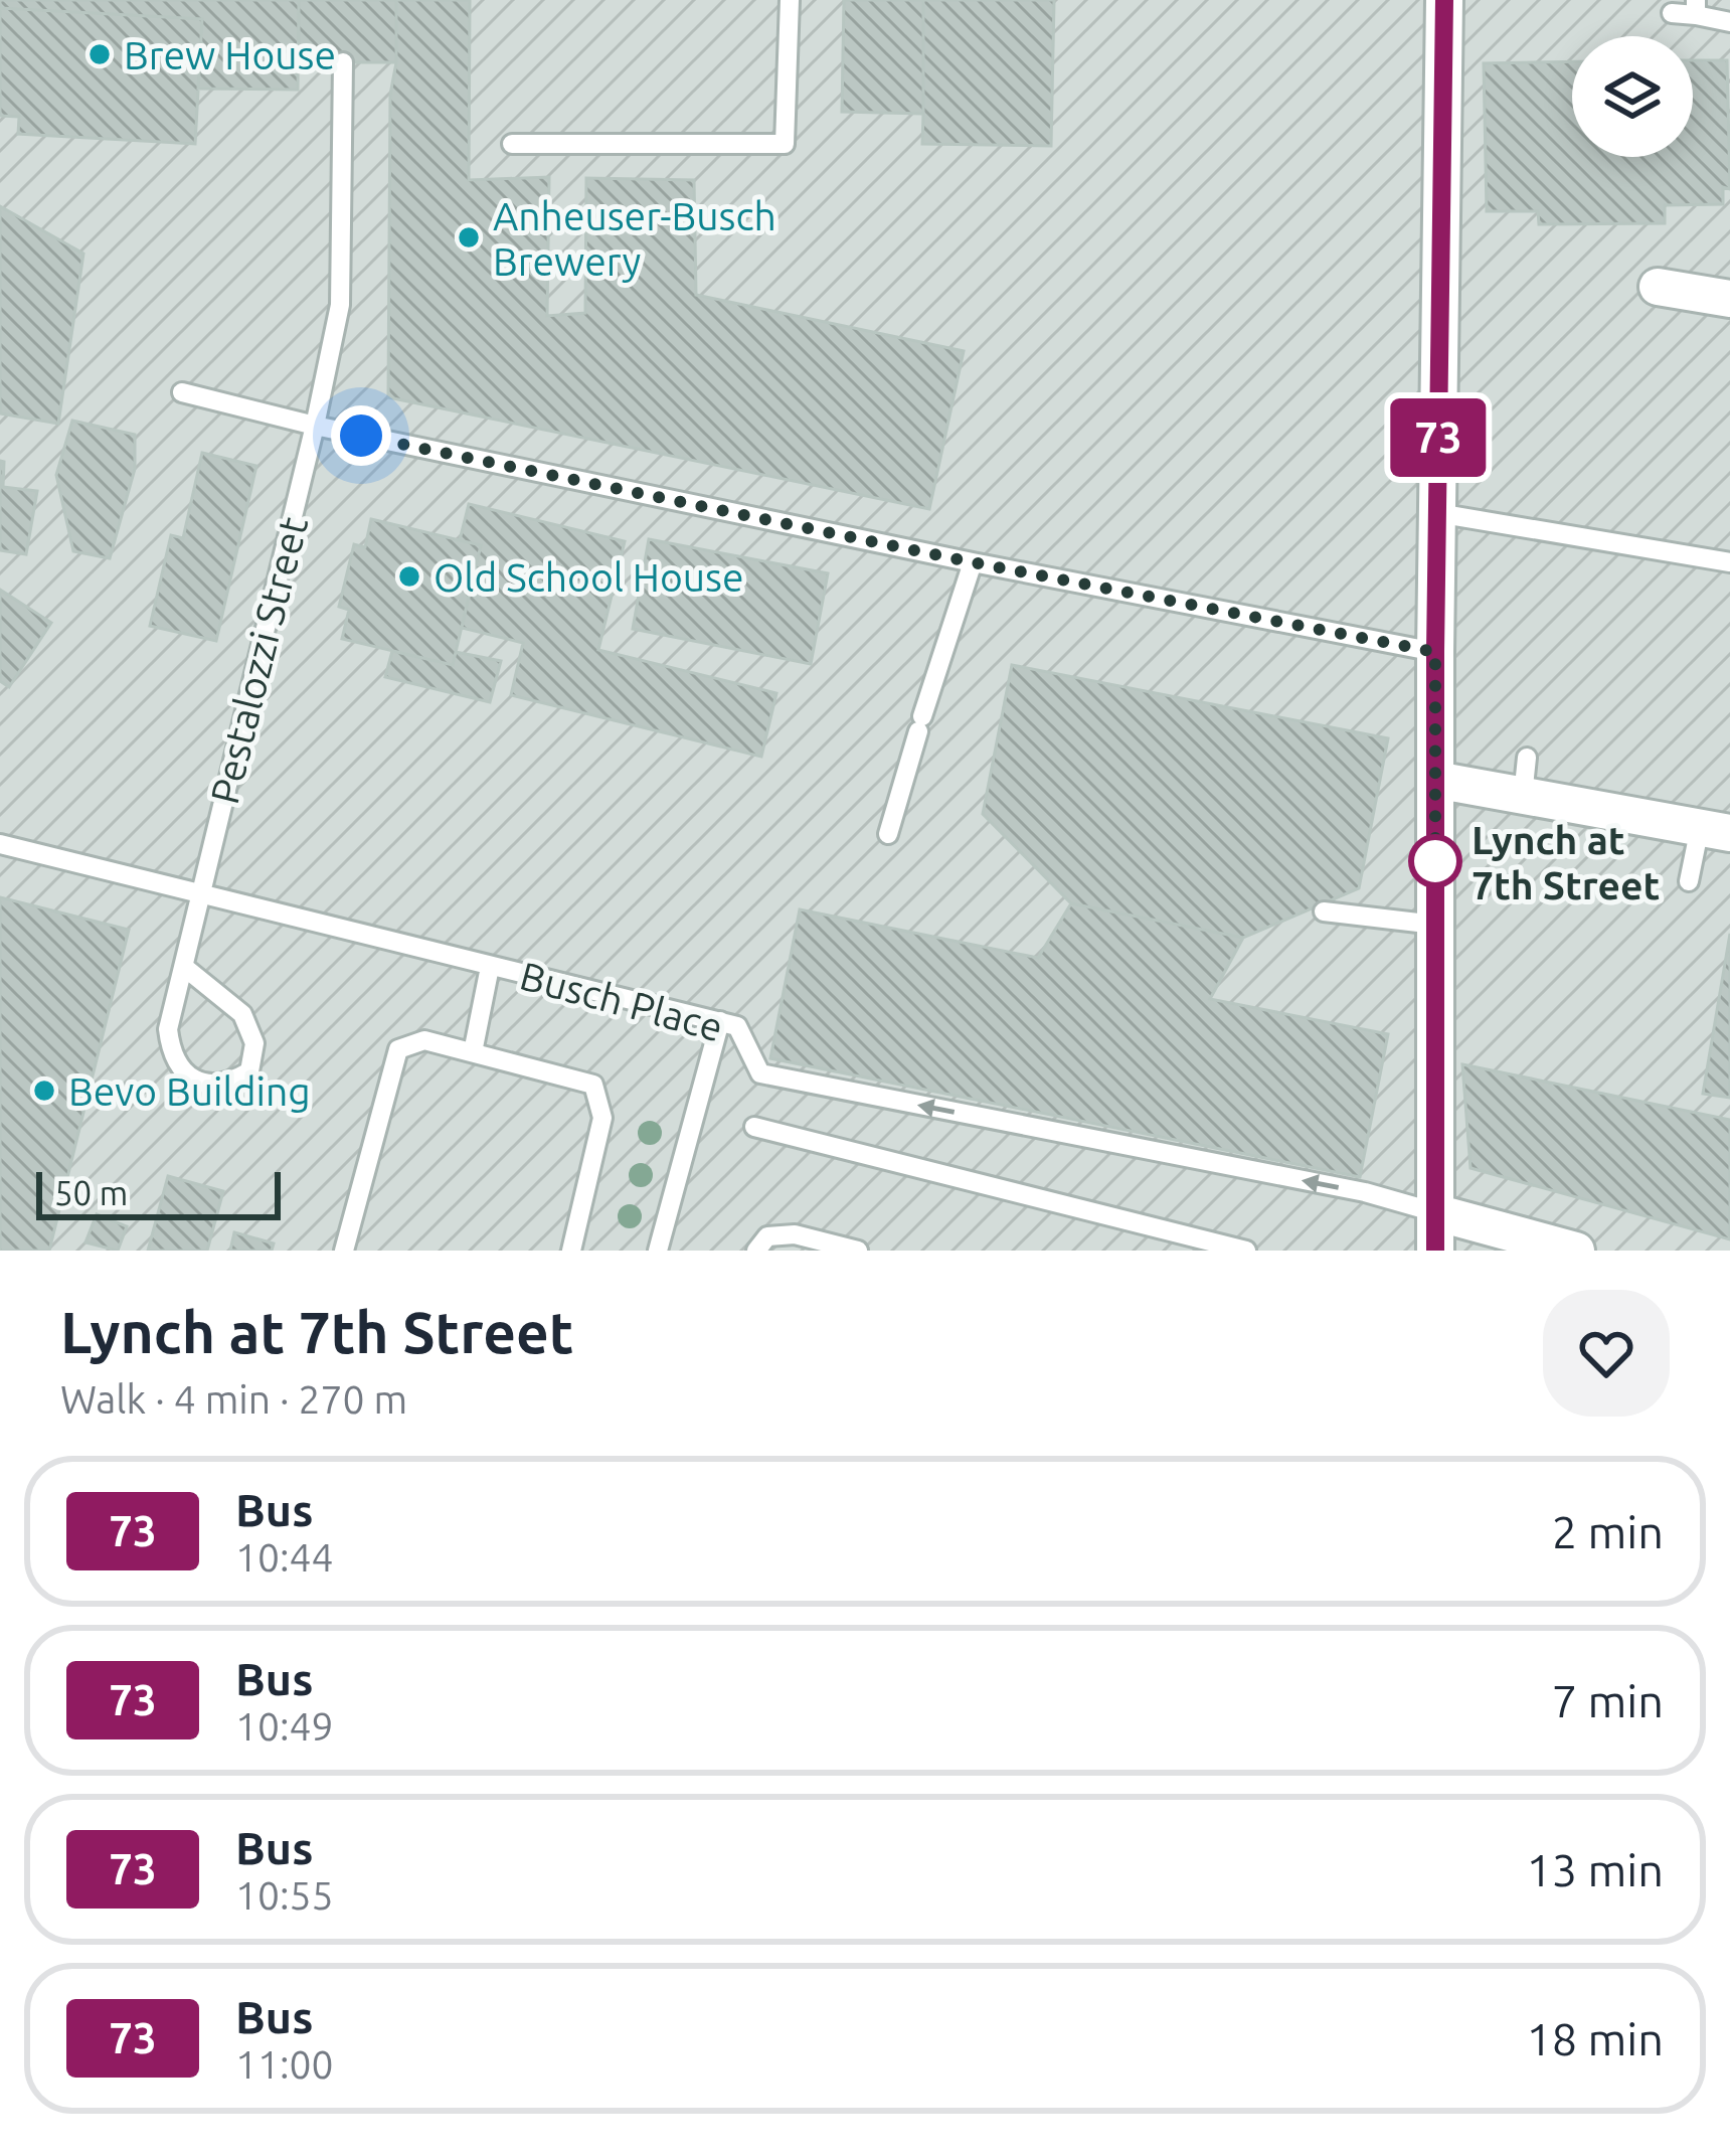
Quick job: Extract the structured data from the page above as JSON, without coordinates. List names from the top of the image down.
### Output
{
  "streets": {
    "lane": ["Pestalozzi Street", "Busch Place"]
  },
  "crossings": [
    ["Pestalozzi Street", "Busch Place"]
  ],
  "places": [
    "Brew House",
    "Anheuser-Busch Brewery",
    "Old School House",
    "Lynch at 7th Street",
    "Bevo Building"
  ],
  "lines": ["bus line 73"],
  "scale_bar": "50 m",
  "page": {
    "on_map": "73",
    "scale": "50 m",
    "heading": ["Lynch at 7th Street", "Walk · 4 min · 270 m"],
    "list": [
      {
        "mark": "73",
        "name": "Bus",
        "note": "10:44",
        "value": "2 min"
      },
      {
        "mark": "73",
        "name": "Bus",
        "note": "10:49",
        "value": "7 min"
      },
      {
        "mark": "73",
        "name": "Bus",
        "note": "10:55",
        "value": "13 min"
      },
      {
        "mark": "73",
        "name": "Bus",
        "note": "11:00",
        "value": "18 min"
      }
    ]
  }
}
